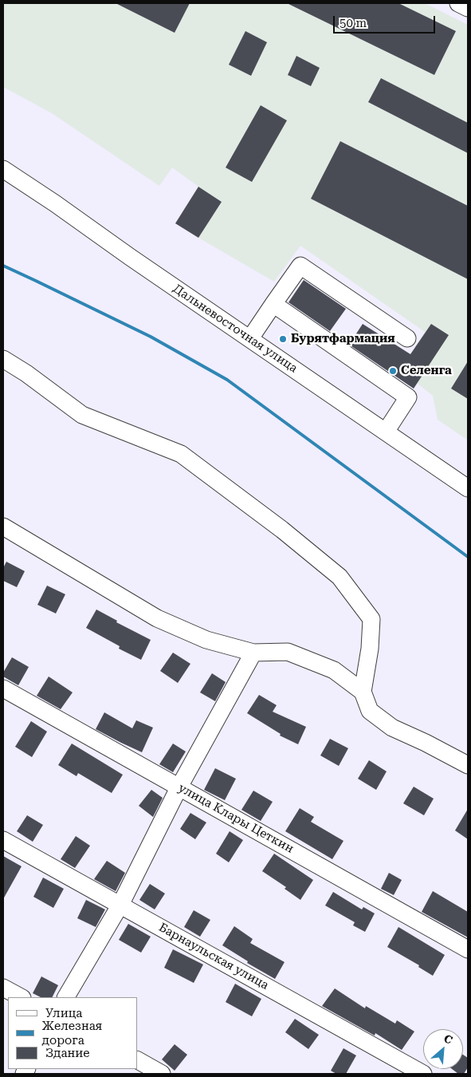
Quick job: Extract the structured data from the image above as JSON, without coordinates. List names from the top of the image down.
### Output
{
  "streets": {
    "street": ["Дальневосточная улица", "улица Клары Цеткин", "Барнаульская улица"]
  },
  "places": ["Бурятфармация", "Селенга"],
  "legend": ["Улица", "Железная дорога", "Здание"],
  "scale_bar": "50 m",
  "north": "top right"
}
